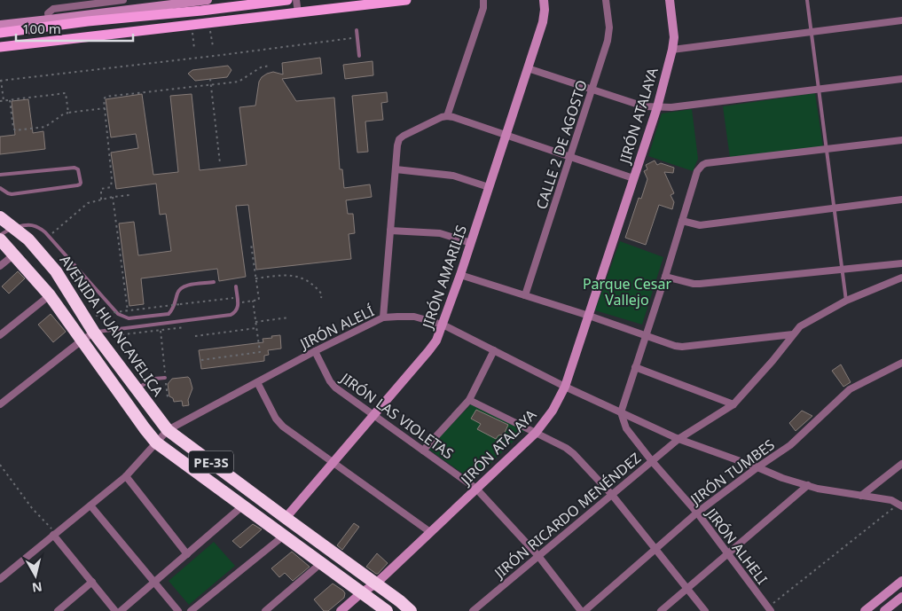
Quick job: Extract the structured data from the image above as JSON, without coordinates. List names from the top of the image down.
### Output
{
  "streets": {
    "highway": ["AVENIDA HUANCAVELICA", "PE-3S"],
    "street": [
      "JIRÓN ATALAYA",
      "CALLE 2 DE AGOSTO",
      "JIRÓN AMARILIS",
      "JIRÓN ALELÍ",
      "JIRÓN LAS VIOLETAS",
      "JIRÓN TUMBES",
      "JIRÓN RICARDO MENÉNDEZ",
      "JIRÓN ALHELI"
    ]
  },
  "crossings": [
    ["JIRÓN ATALAYA", "AVENIDA HUANCAVELICA"],
    ["JIRÓN ATALAYA", "JIRÓN ALELÍ"],
    ["JIRÓN ATALAYA", "JIRÓN LAS VIOLETAS"],
    ["JIRÓN ATALAYA", "PE-3S"],
    ["JIRÓN AMARILIS", "AVENIDA HUANCAVELICA"],
    ["JIRÓN AMARILIS", "JIRÓN ALELÍ"],
    ["JIRÓN AMARILIS", "JIRÓN LAS VIOLETAS"],
    ["AVENIDA HUANCAVELICA", "JIRÓN ALELÍ"],
    ["JIRÓN ALELÍ", "JIRÓN LAS VIOLETAS"],
    ["JIRÓN ALELÍ", "PE-3S"],
    ["JIRÓN ALELÍ", "JIRÓN TUMBES"],
    ["JIRÓN ALELÍ", "JIRÓN RICARDO MENÉNDEZ"],
    ["JIRÓN ALELÍ", "JIRÓN ALHELI"],
    ["JIRÓN LAS VIOLETAS", "JIRÓN TUMBES"],
    ["JIRÓN LAS VIOLETAS", "JIRÓN RICARDO MENÉNDEZ"],
    ["JIRÓN TUMBES", "JIRÓN ALHELI"],
    ["JIRÓN RICARDO MENÉNDEZ", "JIRÓN ALHELI"]
  ],
  "parks": ["Parque Cesar Vallejo"],
  "scale_bar": "100 m",
  "north": "bottom"
}
